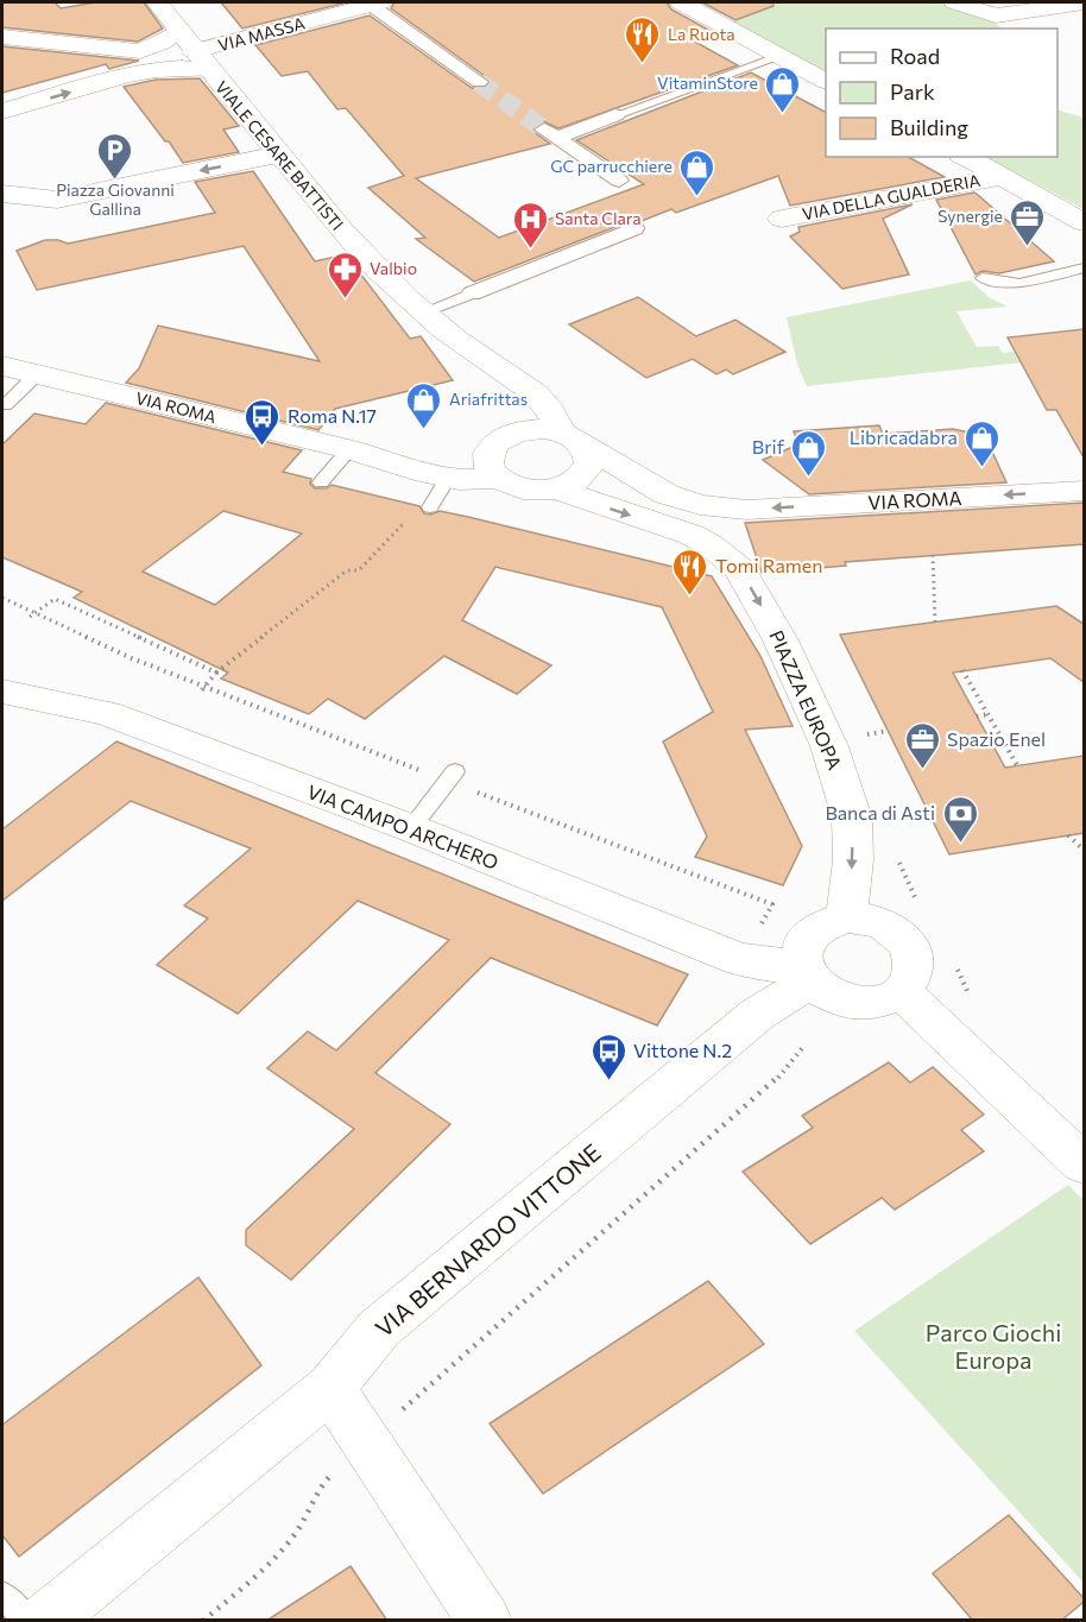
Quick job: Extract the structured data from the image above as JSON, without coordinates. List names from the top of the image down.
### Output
{
  "streets": {
    "street": [
      "VIA MASSA",
      "VIALE CESARE BATTISTI",
      "VIA DELLA GUALDERIA",
      "VIA ROMA",
      "PIAZZA EUROPA",
      "VIA CAMPO ARCHERO",
      "VIA BERNARDO VITTONE"
    ]
  },
  "crossings": [
    ["VIA MASSA", "VIALE CESARE BATTISTI"],
    ["VIALE CESARE BATTISTI", "VIA ROMA"],
    ["VIA ROMA", "PIAZZA EUROPA"],
    ["PIAZZA EUROPA", "VIA CAMPO ARCHERO"],
    ["PIAZZA EUROPA", "VIA BERNARDO VITTONE"],
    ["VIA CAMPO ARCHERO", "VIA BERNARDO VITTONE"]
  ],
  "one_way": ["PIAZZA EUROPA"],
  "parks": ["Parco Giochi Europa"],
  "places": {
    "restaurant": ["La Ruota", "Tomi Ramen"],
    "shop": [
      "VitaminStore",
      "GC parrucchiere",
      "Ariafrittas",
      "Libricadabra",
      "Brif"
    ],
    "parking": ["Piazza Giovanni Gallina"],
    "office": ["Synergie", "Spazio Enel"],
    "hospital": ["Santa Clara"],
    "pharmacy": ["Valbio"],
    "bus stop": ["Roma N.17", "Vittone N.2"],
    "bank": ["Banca di Asti"]
  },
  "legend": ["Road", "Park", "Building"]
}
